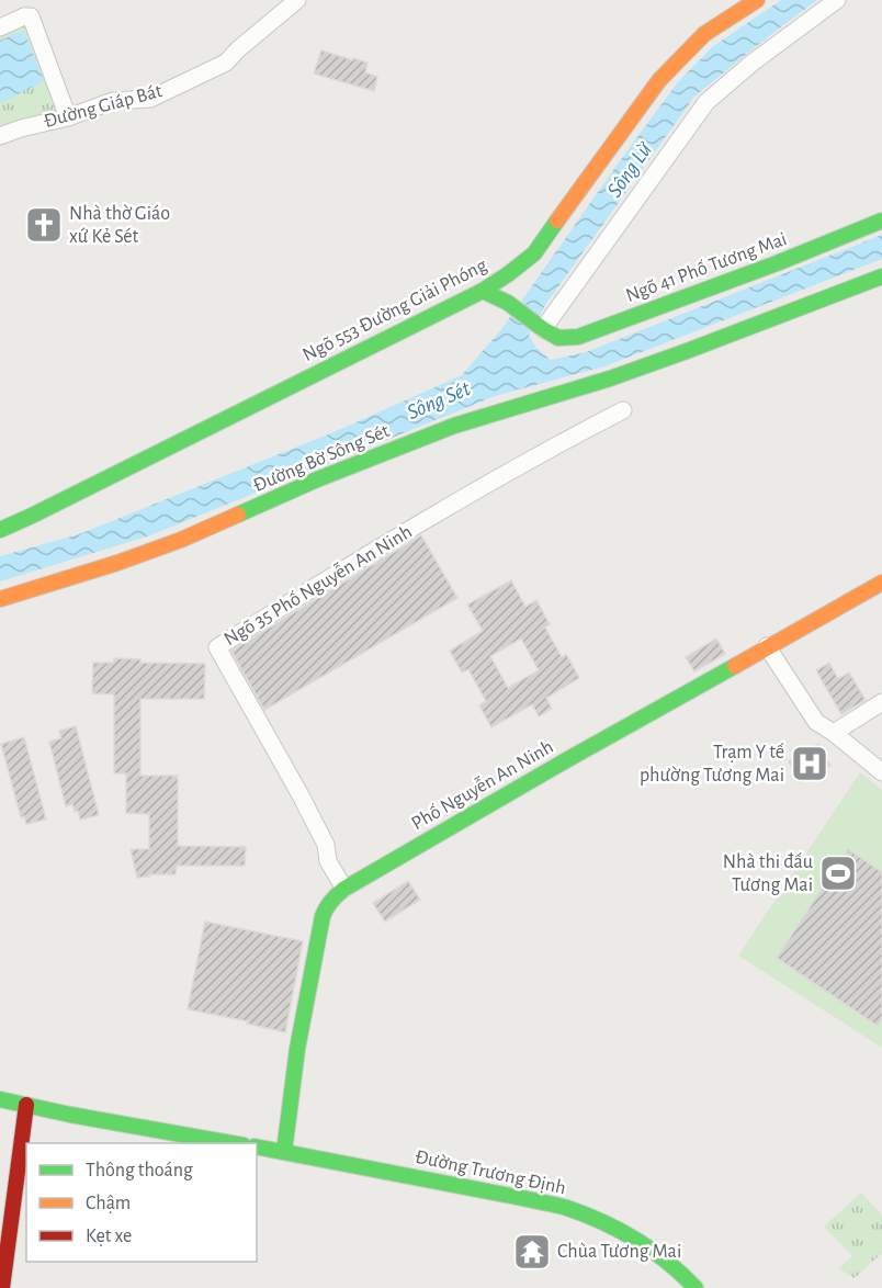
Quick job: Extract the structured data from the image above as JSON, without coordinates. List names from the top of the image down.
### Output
{
  "streets": {
    "street": [
      "Đường Giáp Bát",
      "Ngõ 41 Phố Tương Mai",
      "Ngõ 553 Đường Giải Phóng",
      "Đường Bờ Sông Sét",
      "Ngõ 35 Phố Nguyễn An Ninh",
      "Phố Nguyễn An Ninh",
      "Đường Trương Định"
    ]
  },
  "crossings": [
    ["Ngõ 35 Phố Nguyễn An Ninh", "Phố Nguyễn An Ninh"],
    ["Phố Nguyễn An Ninh", "Đường Trương Định"]
  ],
  "water": ["Sông Lừ", "Sông Sét"],
  "places": {
    "church": ["Nhà thờ Giáo xứ Kẻ Sét"],
    "hospital": ["Trạm Y tế phường Tương Mai"],
    "sports": ["Nhà thi đấu Tương Mai"],
    "temple": ["Chùa Tương Mai"]
  },
  "legend": ["Thông thoáng", "Chậm", "Kẹt xe"]
}
